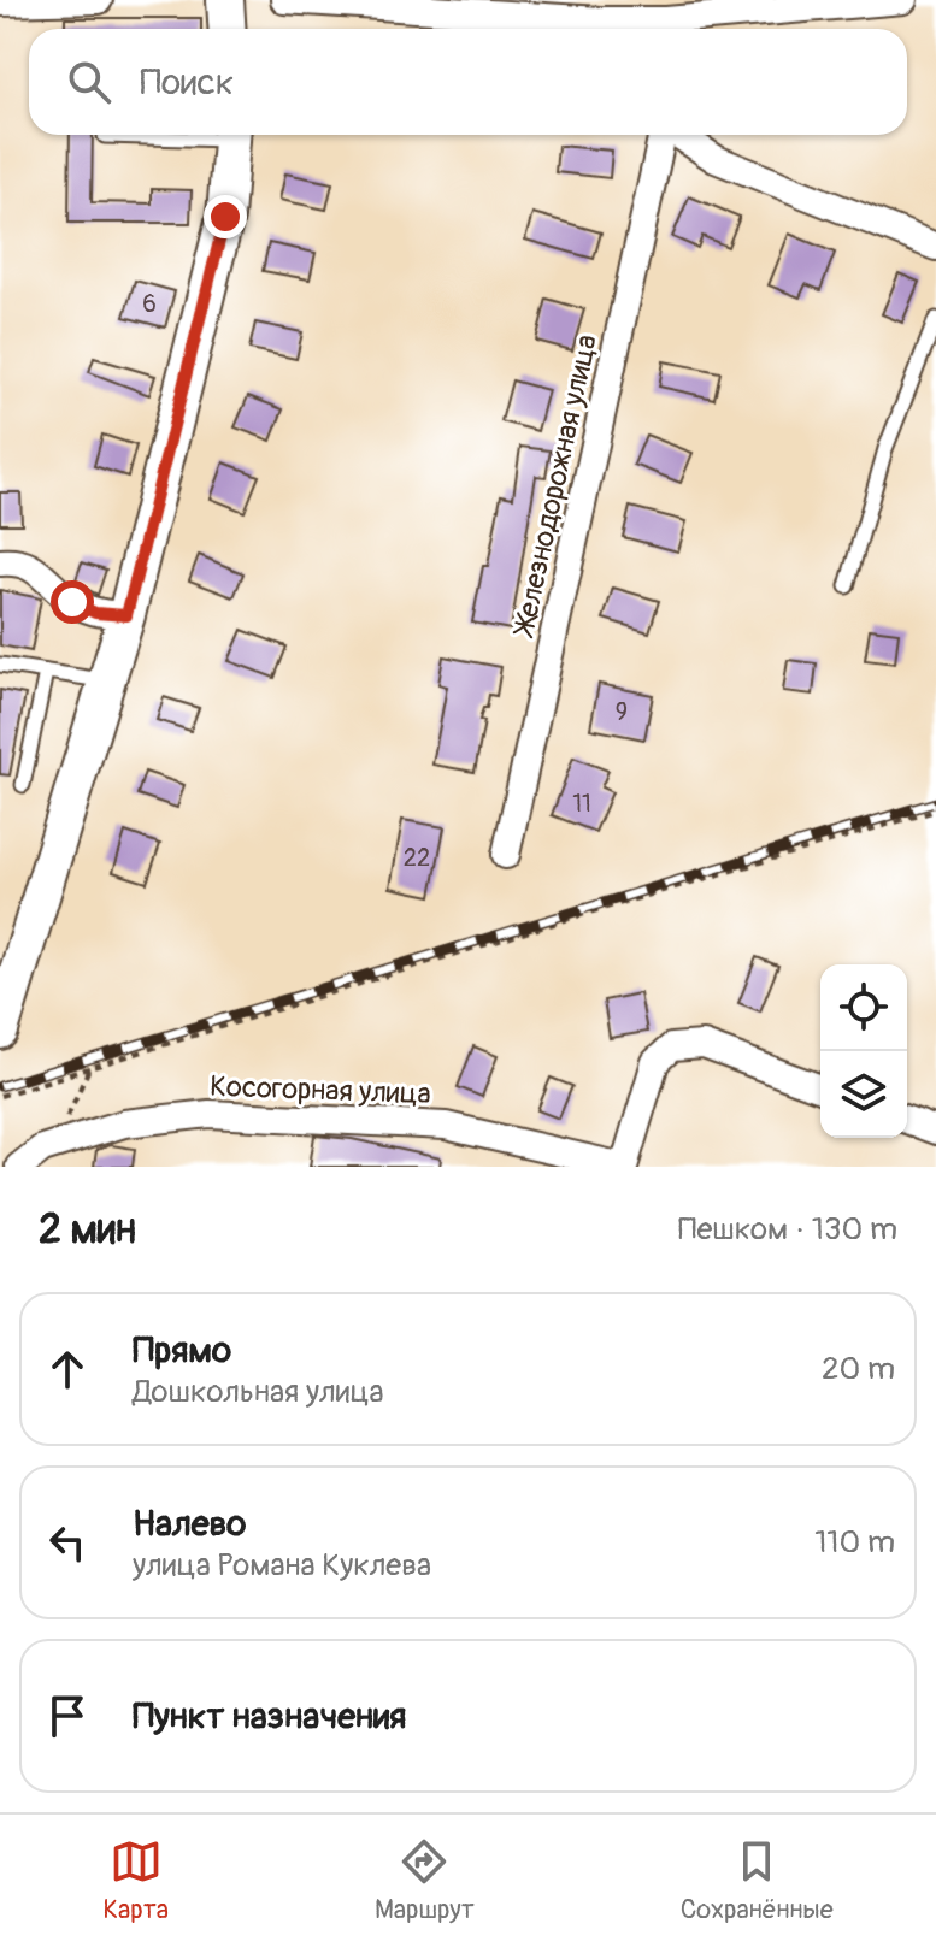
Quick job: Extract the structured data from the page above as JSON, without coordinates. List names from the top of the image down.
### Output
{
  "streets": {
    "street": ["Железнодорожная улица", "Косогорная улица"]
  },
  "house_numbers": [
    "6",
    "9",
    "11",
    "22"
  ],
  "page": {
    "search": "Поиск",
    "heading": ["2 мин", "Пешком · 130 m"],
    "list": [
      ["Прямо", "Дошкольная улица", "20 m"],
      ["Налево", "улица Романа Куклева", "110 m"],
      "Пункт назначения"
    ],
    "nav": ["Карта", "Маршрут", "Сохранённые"]
  }
}
